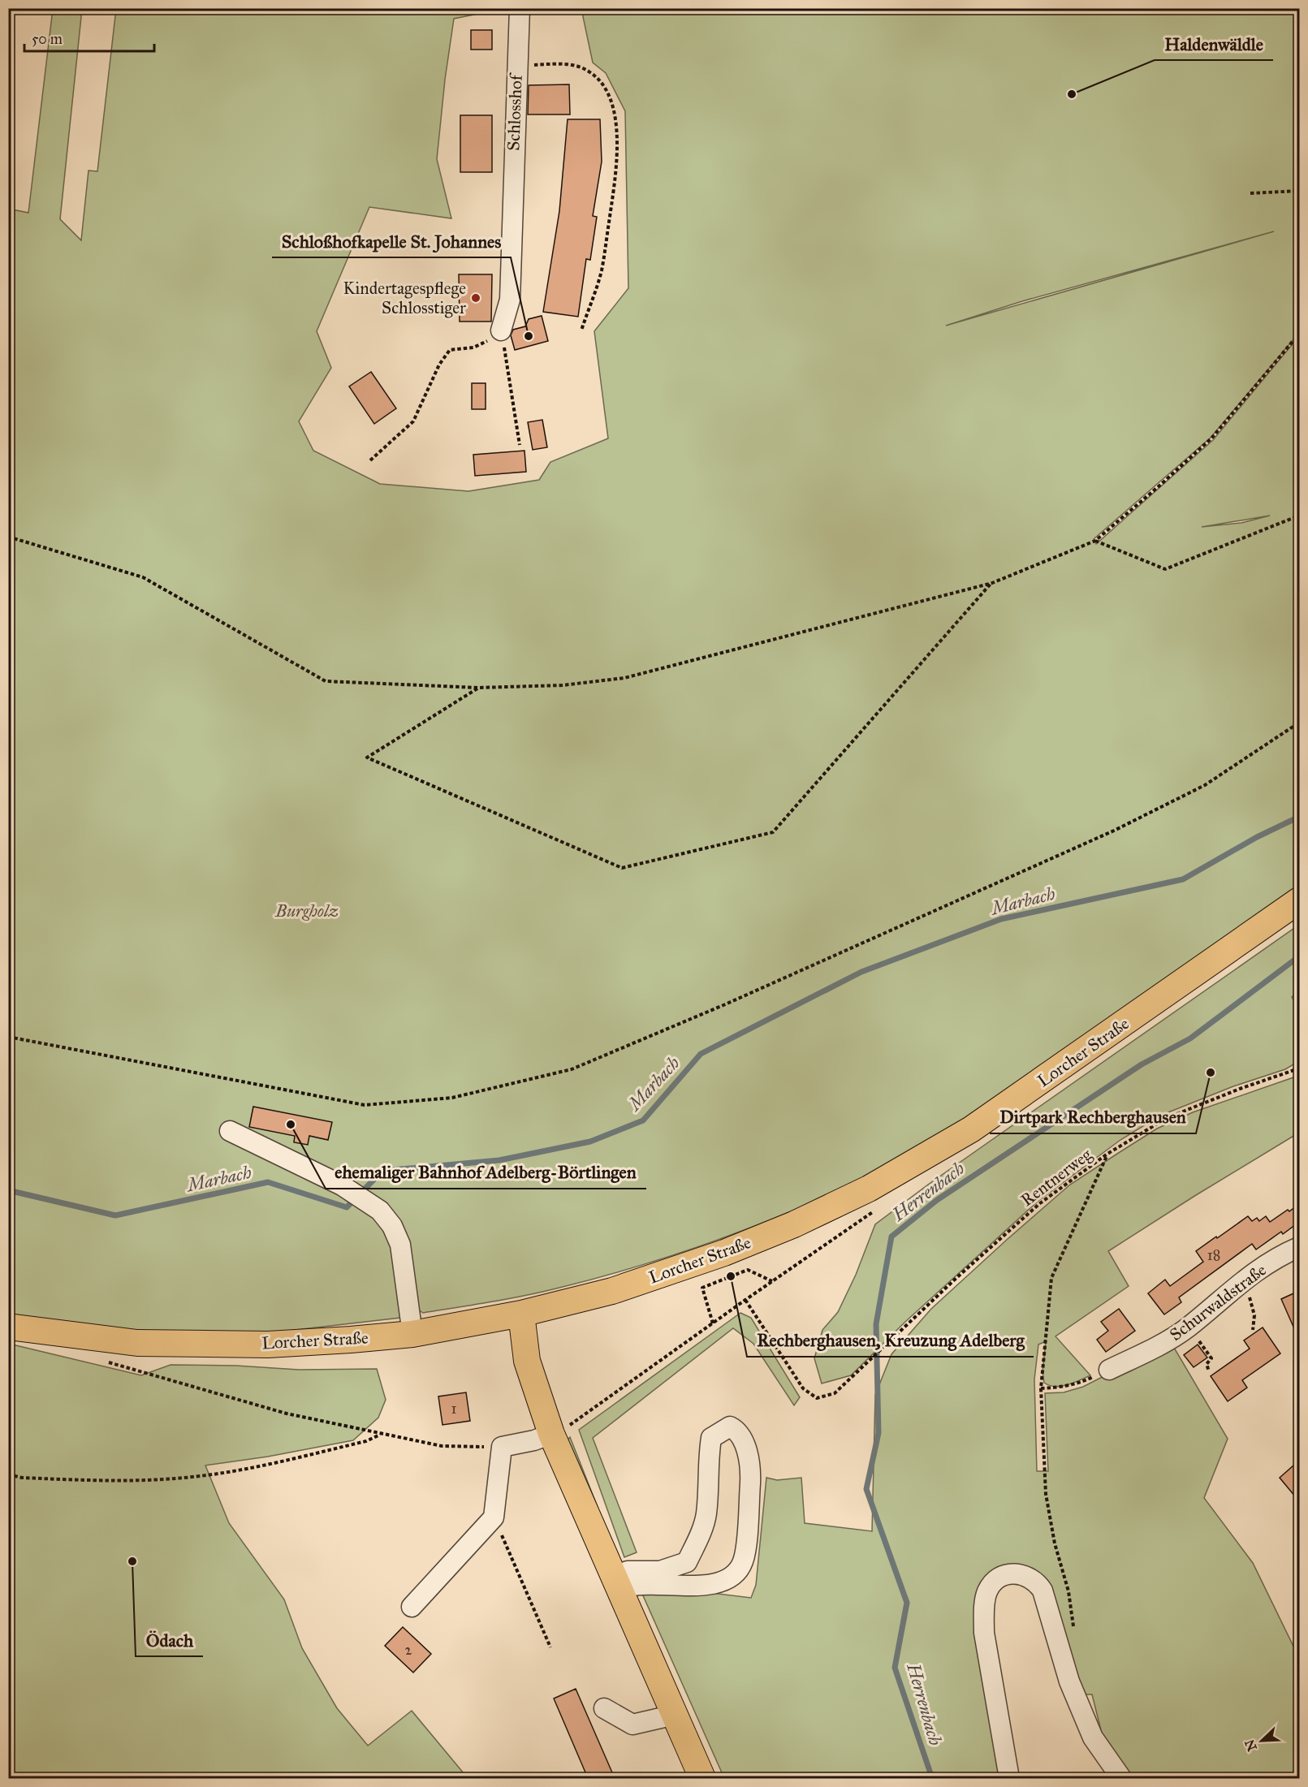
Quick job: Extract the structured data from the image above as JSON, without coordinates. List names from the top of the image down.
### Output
{
  "streets": {
    "main road": ["Lorcher Straße"],
    "street": ["Schlosshof", "Schurwaldstraße"],
    "path": ["Rentnerweg"]
  },
  "water": ["Marbach", "Herrenbach"],
  "parks": ["Burgholz"],
  "places": [
    "Haldenwäldle",
    "Kindertagespflege Schlosstiger",
    "Schloßhofkapelle St. Johannes",
    "Dirtpark Rechberghausen",
    "ehemaliger Bahnhof Adelberg-Börtlingen",
    "Rechberghausen, Kreuzung Adelberg",
    "Ödach"
  ],
  "house_numbers": ["18", "1", "2"],
  "scale_bar": "50 m",
  "north": "bottom left"
}
